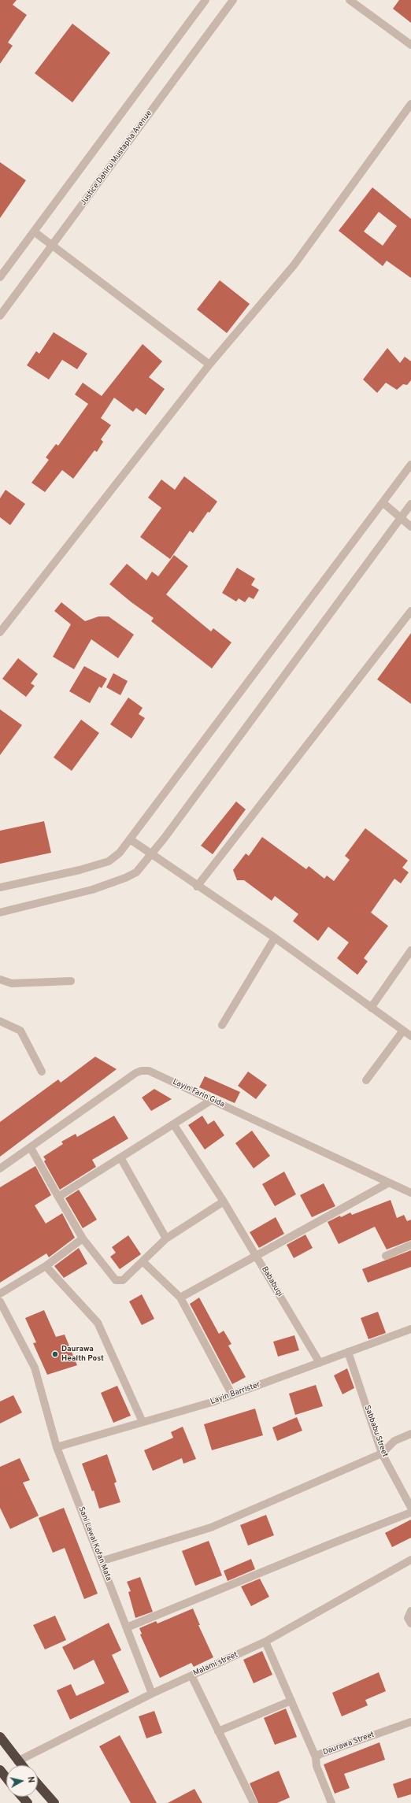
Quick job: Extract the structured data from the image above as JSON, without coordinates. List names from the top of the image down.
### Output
{
  "streets": {
    "street": [
      "Justice Dahiru Mustapha Avenue",
      "Layin Farin Gida",
      "Bababugi",
      "Layin Barrister",
      "Sabbabu Street",
      "Sani Lawal Kofan Mata",
      "Malami street",
      "Daurawa Street"
    ]
  },
  "crossings": [
    ["Bababugi", "Layin Barrister"],
    ["Layin Barrister", "Sabbabu Street"],
    ["Layin Barrister", "Sani Lawal Kofan Mata"],
    ["Sani Lawal Kofan Mata", "Malami street"]
  ],
  "places": ["Daurawa Health Post"],
  "north": "right"
}
